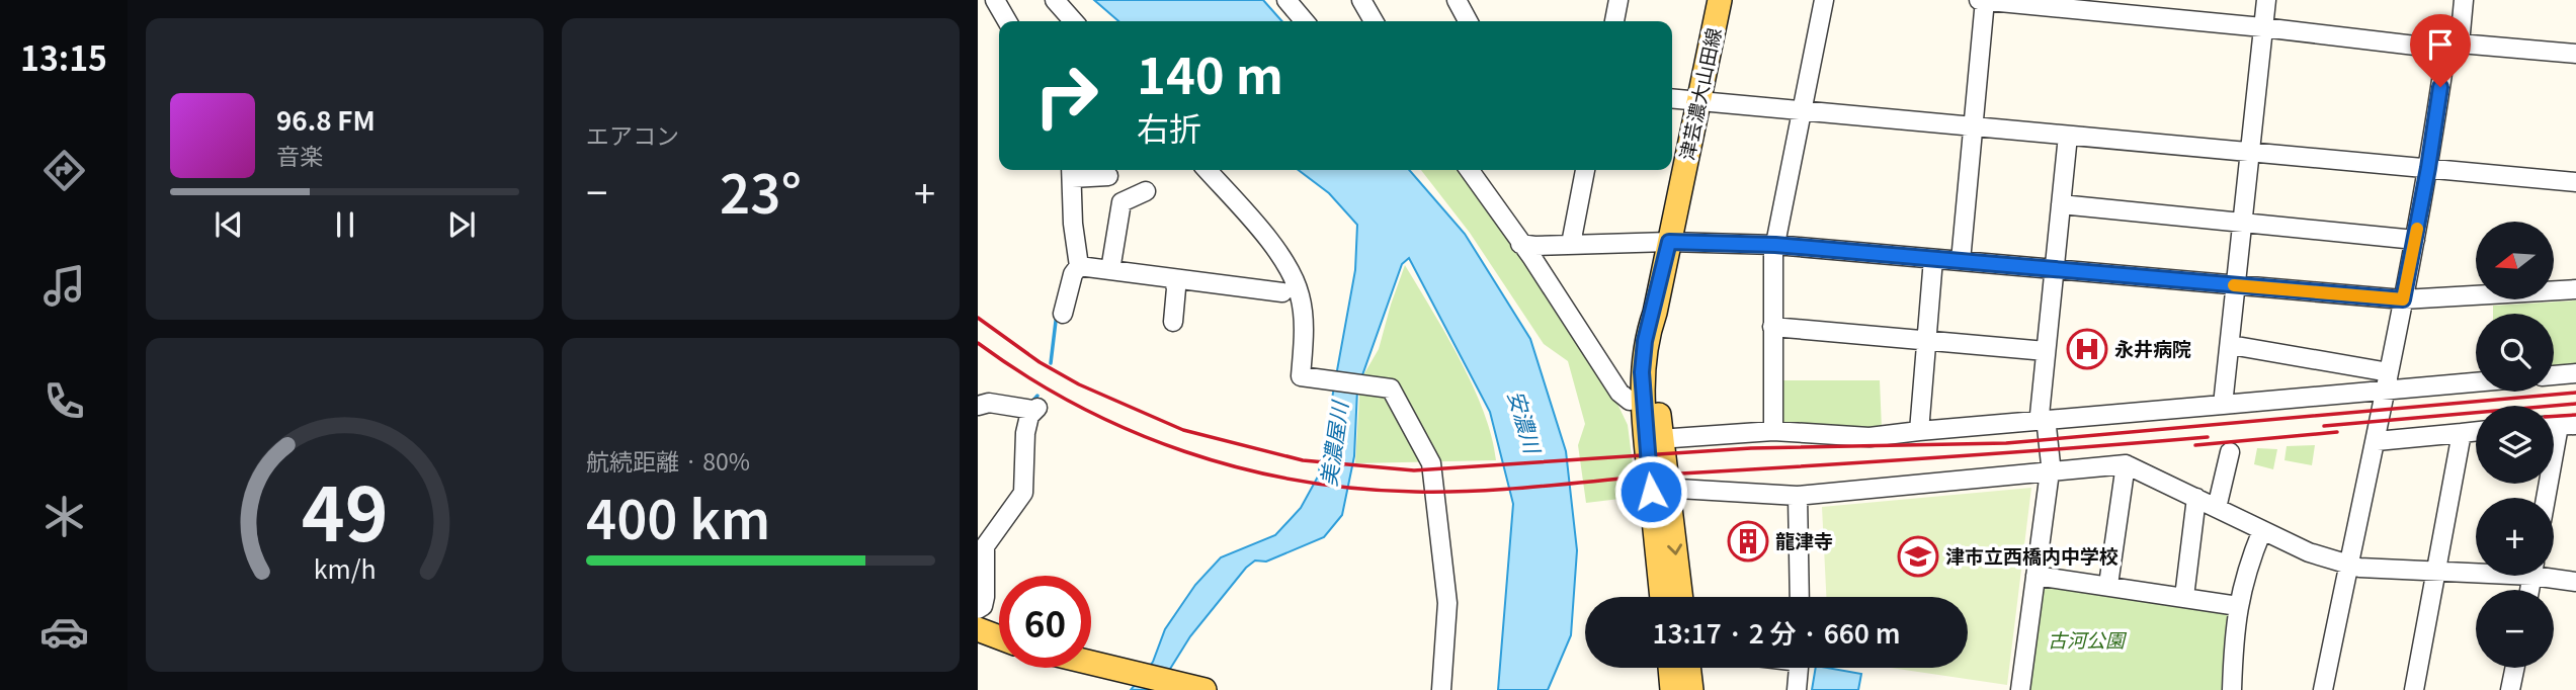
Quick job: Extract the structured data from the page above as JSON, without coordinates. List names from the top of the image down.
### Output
{
  "streets": {
    "main road": ["津芸濃大山田線"]
  },
  "water": ["安濃川", "美濃屋川"],
  "parks": ["古河公園"],
  "places": {
    "hospital": ["永井病院"],
    "building": ["龍津寺"],
    "school or university": ["津市立西橋内中学校"]
  },
  "north": "left",
  "page": {
    "tabs": "13:15",
    "tile": [
      "エアコン",
      ["航続距離 · 80%", "400 km"]
    ],
    "turn": ["140 m", "右折"],
    "song": ["96.8 FM", "音楽"],
    "heat": ["−", "23°", "+"],
    "map_buttons": ["+", "−"],
    "limit": "60",
    "trip": "13:17 · 2 分 · 660 m",
    "gauge": ["49", "km/h"]
  }
}
